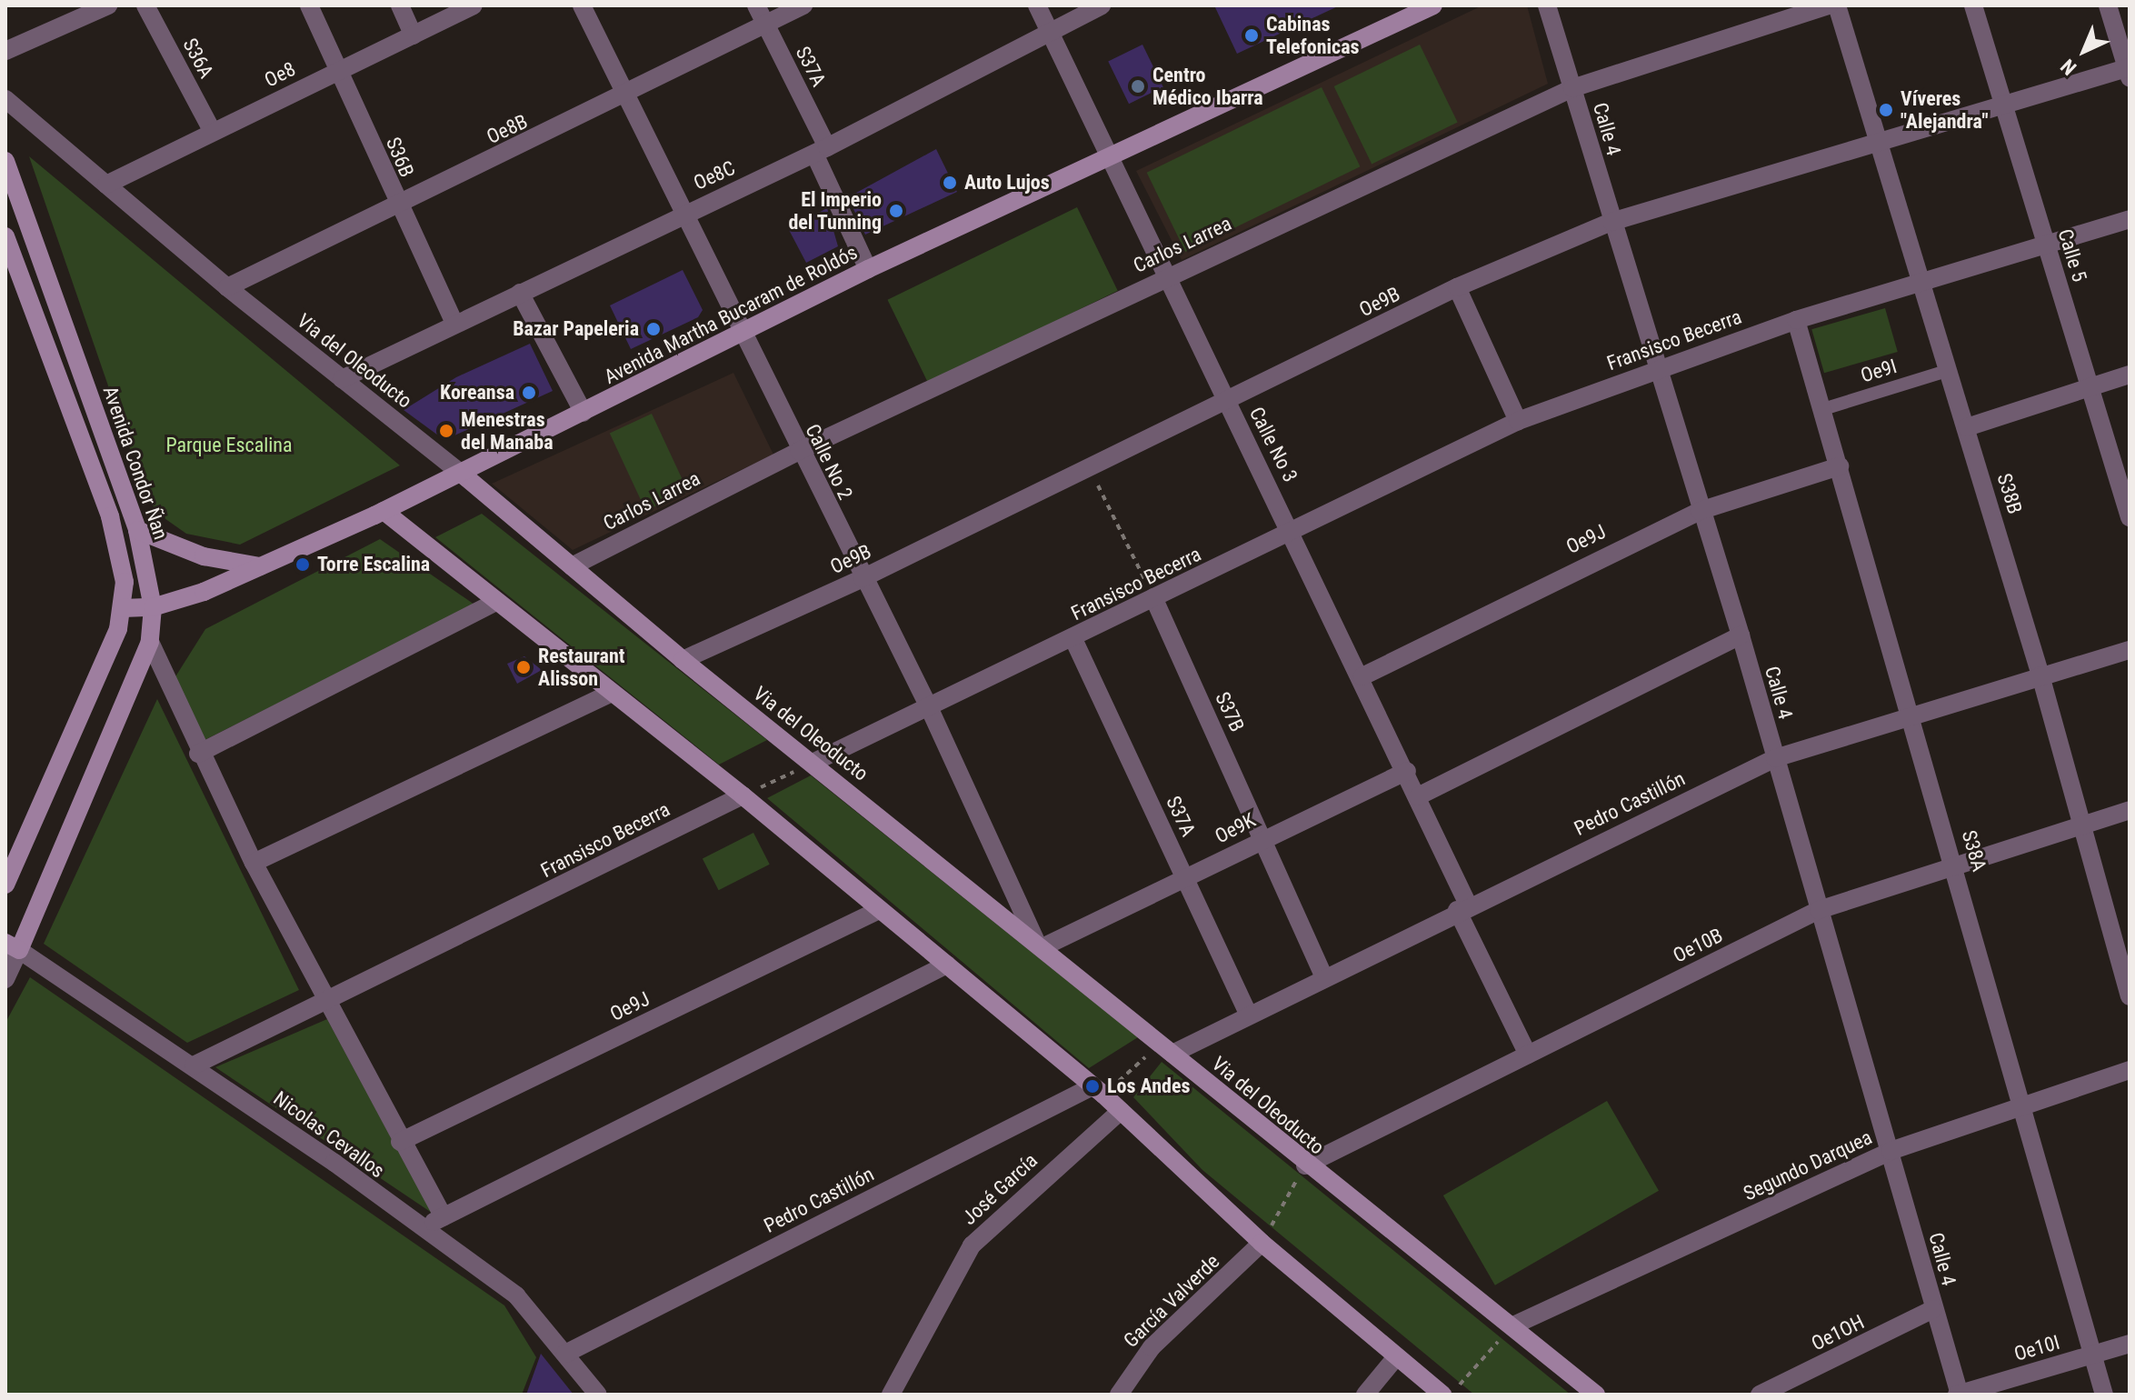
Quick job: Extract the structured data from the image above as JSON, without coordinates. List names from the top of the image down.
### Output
{
  "streets": {
    "street": [
      "S36A",
      "S37A",
      "Oe8",
      "Oe8B",
      "Calle 4",
      "S36B",
      "Oe8C",
      "Carlos Larrea",
      "Calle 5",
      "Oe9B",
      "Avenida Martha Bucaram de Roldós",
      "Fransisco Becerra",
      "Via del Oleoducto",
      "Calle No 3",
      "Calle No 2",
      "Avenida Condor Ñan",
      "S38B",
      "Oe9J",
      "S37B",
      "Pedro Castillón",
      "Oe9K",
      "S38A",
      "Oe10B",
      "Nicolas Cevallos",
      "Segundo Darquea",
      "José García",
      "García Valverde",
      "Oe1OH",
      "Oe10I"
    ],
    "lane": ["Oe9I"]
  },
  "crossings": [
    ["S36A", "Oe8"],
    ["S37A", "Oe8B"],
    ["S37A", "Oe8C"],
    ["S37A", "Avenida Martha Bucaram de Roldós"],
    ["S37A", "Fransisco Becerra"],
    ["S37A", "Pedro Castillón"],
    ["S37A", "Oe9K"],
    ["Oe8", "S36B"],
    ["Oe8", "Via del Oleoducto"],
    ["Oe8B", "S36B"],
    ["Oe8B", "Via del Oleoducto"],
    ["Oe8B", "Calle No 2"],
    ["Calle 4", "Carlos Larrea"],
    ["Calle 4", "Oe9B"],
    ["Calle 4", "Fransisco Becerra"],
    ["Calle 4", "Oe9J"],
    ["Calle 4", "Pedro Castillón"],
    ["Calle 4", "Oe10B"],
    ["Calle 4", "Segundo Darquea"],
    ["Calle 4", "Oe1OH"],
    ["Calle 4", "Oe10I"],
    ["S36B", "Oe8C"],
    ["Oe8C", "Via del Oleoducto"],
    ["Oe8C", "Calle No 3"],
    ["Oe8C", "Calle No 2"],
    ["Carlos Larrea", "Via del Oleoducto"],
    ["Carlos Larrea", "Calle No 3"],
    ["Carlos Larrea", "Calle No 2"],
    ["Carlos Larrea", "S38B"],
    ["Calle 5", "Oe9B"],
    ["Calle 5", "Fransisco Becerra"],
    ["Oe9B", "Via del Oleoducto"],
    ["Oe9B", "Calle No 3"],
    ["Oe9B", "Calle No 2"],
    ["Oe9B", "S38B"],
    ["Avenida Martha Bucaram de Roldós", "Via del Oleoducto"],
    ["Avenida Martha Bucaram de Roldós", "Calle No 3"],
    ["Avenida Martha Bucaram de Roldós", "Calle No 2"],
    ["Avenida Martha Bucaram de Roldós", "Avenida Condor Ñan"],
    ["Fransisco Becerra", "Via del Oleoducto"],
    ["Fransisco Becerra", "Calle No 3"],
    ["Fransisco Becerra", "Calle No 2"],
    ["Fransisco Becerra", "S38B"],
    ["Fransisco Becerra", "S37B"],
    ["Fransisco Becerra", "S38A"],
    ["Fransisco Becerra", "Nicolas Cevallos"],
    ["Via del Oleoducto", "Calle No 2"],
    ["Via del Oleoducto", "Pedro Castillón"],
    ["Via del Oleoducto", "Oe9K"],
    ["Via del Oleoducto", "Oe10B"],
    ["Via del Oleoducto", "Segundo Darquea"],
    ["Oe9I", "S38B"],
    ["Oe9I", "S38A"],
    ["Calle No 3", "Oe9J"],
    ["Calle No 3", "Pedro Castillón"],
    ["Calle No 3", "Oe9K"],
    ["Calle No 3", "Oe10B"],
    ["Calle No 2", "Oe9K"],
    ["Avenida Condor Ñan", "Nicolas Cevallos"],
    ["S38B", "Pedro Castillón"],
    ["S38B", "Oe10B"],
    ["Oe9J", "S38A"],
    ["S37B", "Pedro Castillón"],
    ["S37B", "Oe9K"],
    ["Pedro Castillón", "S38A"],
    ["Pedro Castillón", "Nicolas Cevallos"],
    ["S38A", "Oe10B"],
    ["S38A", "Segundo Darquea"],
    ["S38A", "Oe10I"]
  ],
  "parks": ["Parque Escalina"],
  "places": [
    "Cabinas Telefonicas",
    "Centro Médico Ibarra",
    "Víveres \"Alejandra\"",
    "Auto Lujos",
    "El Imperio del Tunning",
    "Bazar Papeleria",
    "Koreansa",
    "Menestras del Manaba",
    "Torre Escalina",
    "Restaurant Alisson",
    "Los Andes"
  ],
  "north": "bottom left"
}
